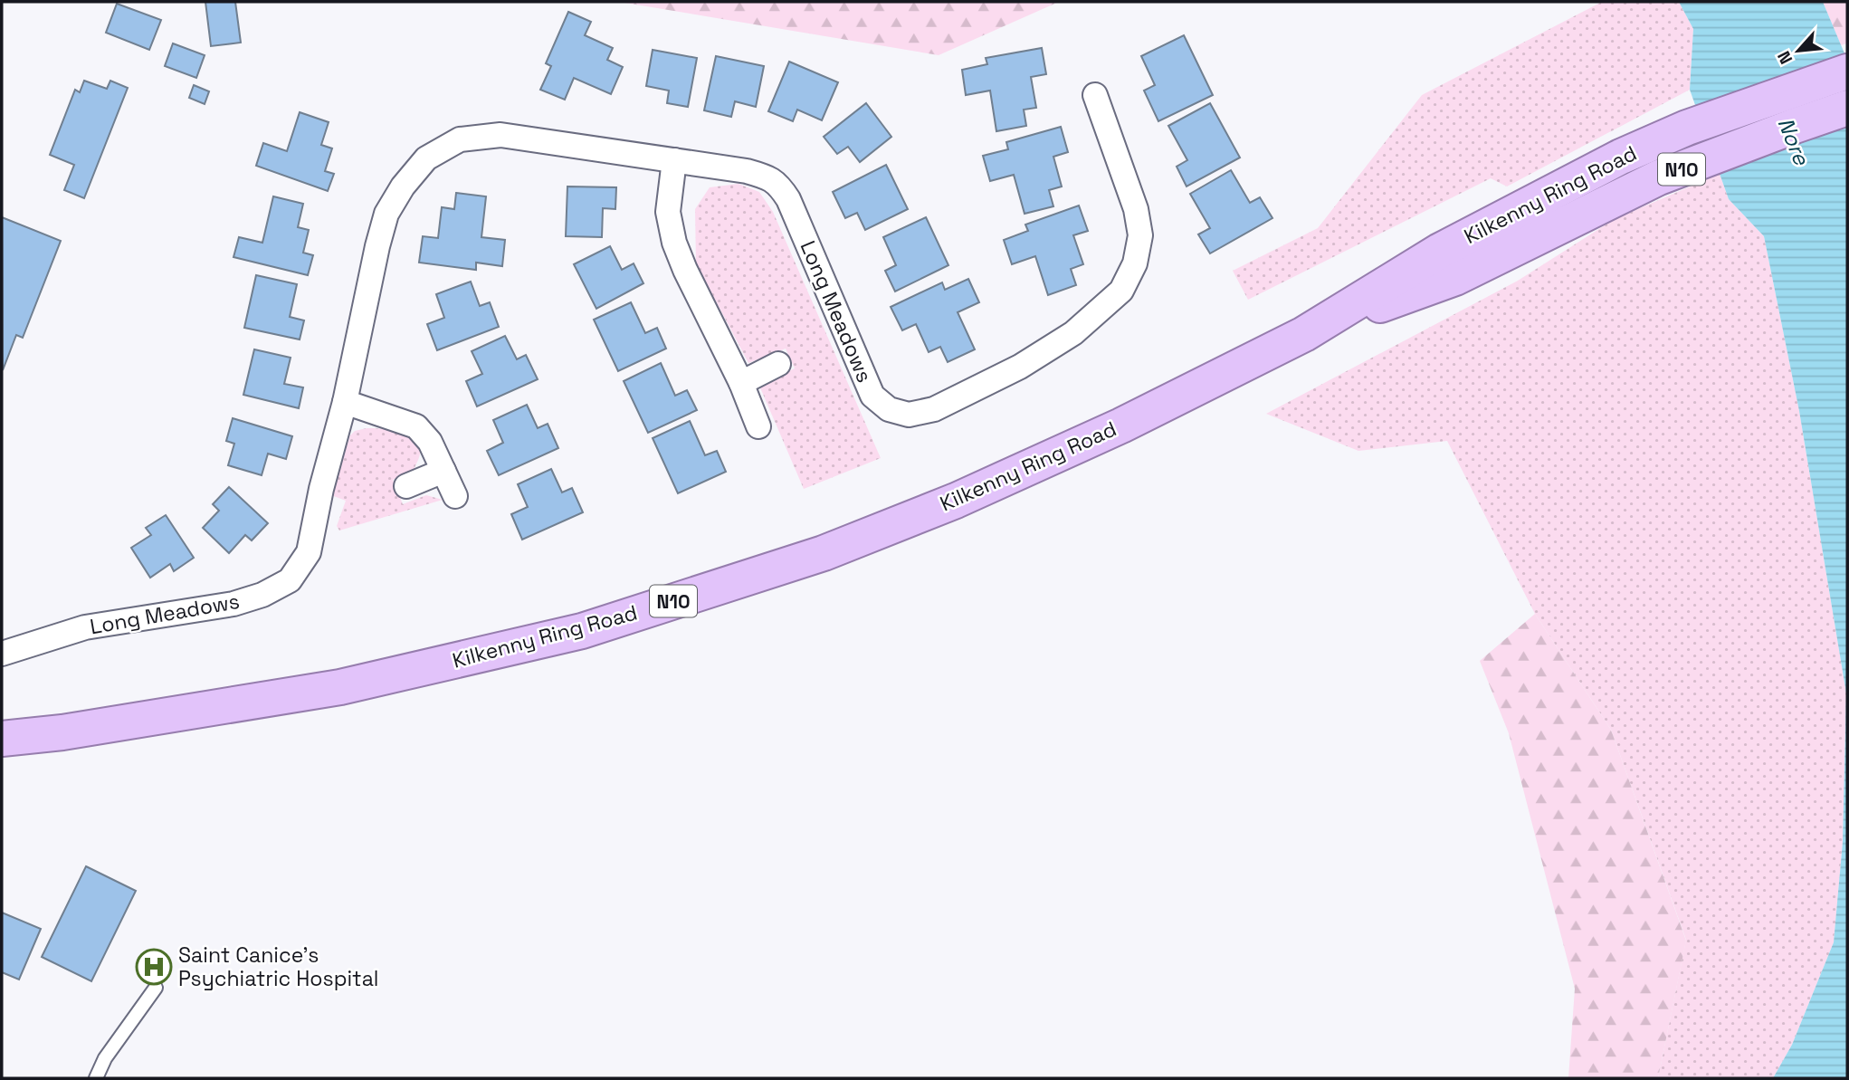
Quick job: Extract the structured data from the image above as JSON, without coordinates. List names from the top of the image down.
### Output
{
  "streets": {
    "highway": ["N10", "Kilkenny Ring Road"],
    "street": ["Long Meadows"]
  },
  "water": ["Nore"],
  "places": {
    "hospital": ["Saint Canice's Psychiatric Hospital"]
  },
  "north": "bottom left"
}
